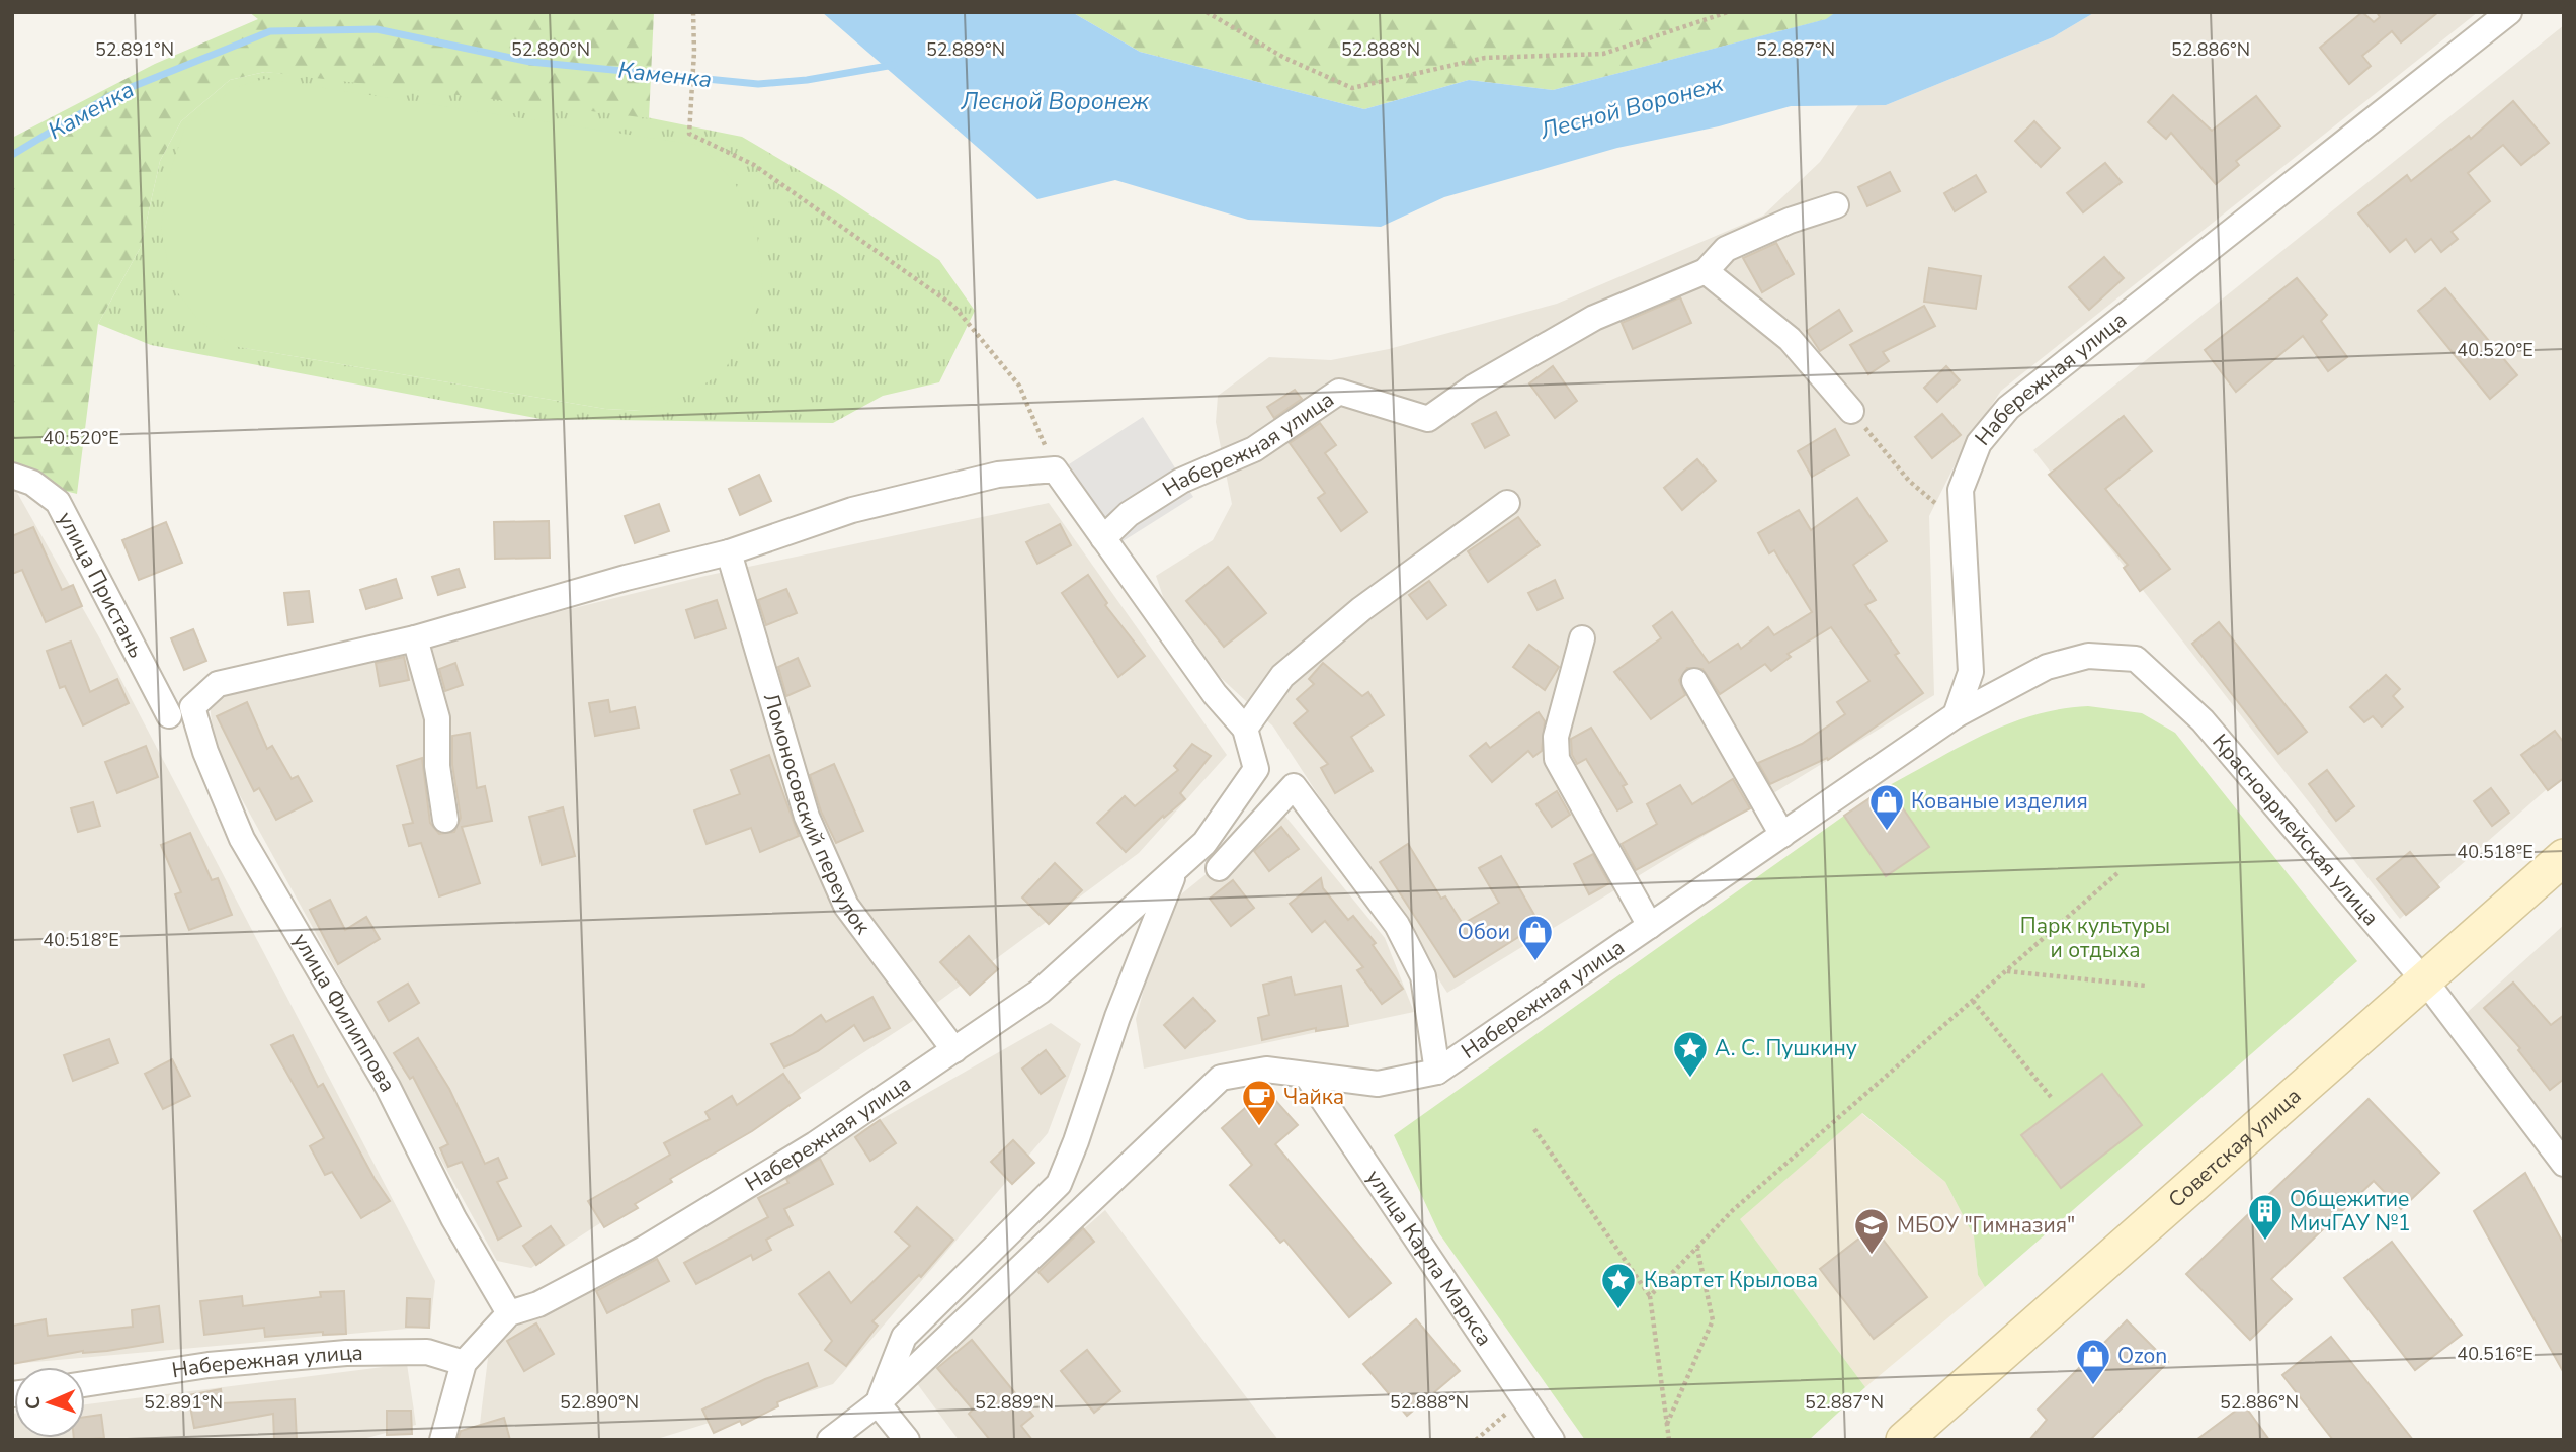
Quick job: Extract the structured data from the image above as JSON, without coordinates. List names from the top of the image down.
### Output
{
  "streets": {
    "main road": ["Советская улица"],
    "street": [
      "Набережная улица",
      "улица Пристань",
      "Ломоносовский переулок",
      "Красноармейская улица",
      "улица Филиппова",
      "улица Карла Маркса"
    ]
  },
  "crossings": [
    ["Набережная улица", "Ломоносовский переулок"],
    ["Набережная улица", "Красноармейская улица"],
    ["Набережная улица", "улица Филиппова"],
    ["Набережная улица", "улица Карла Маркса"],
    ["улица Пристань", "улица Филиппова"],
    ["Красноармейская улица", "Советская улица"]
  ],
  "water": ["Каменка", "Лесной Воронеж"],
  "parks": ["Парк культуры и отдыха"],
  "places": {
    "shop": ["Кованые изделия", "Обои", "Ozon"],
    "place": ["А. С. Пушкину", "Квартет Крылова"],
    "cafe": ["Чайка"],
    "building": ["Общежитие МичГАУ №1"],
    "school or university": ["МБОУ \"Гимназия\""]
  },
  "north": "left",
  "coordinates": [
    "52.891°N",
    "52.890°N",
    "52.889°N",
    "52.888°N",
    "52.887°N",
    "52.886°N",
    "40.520°E",
    "40.518°E",
    "40.516°E"
  ]
}
